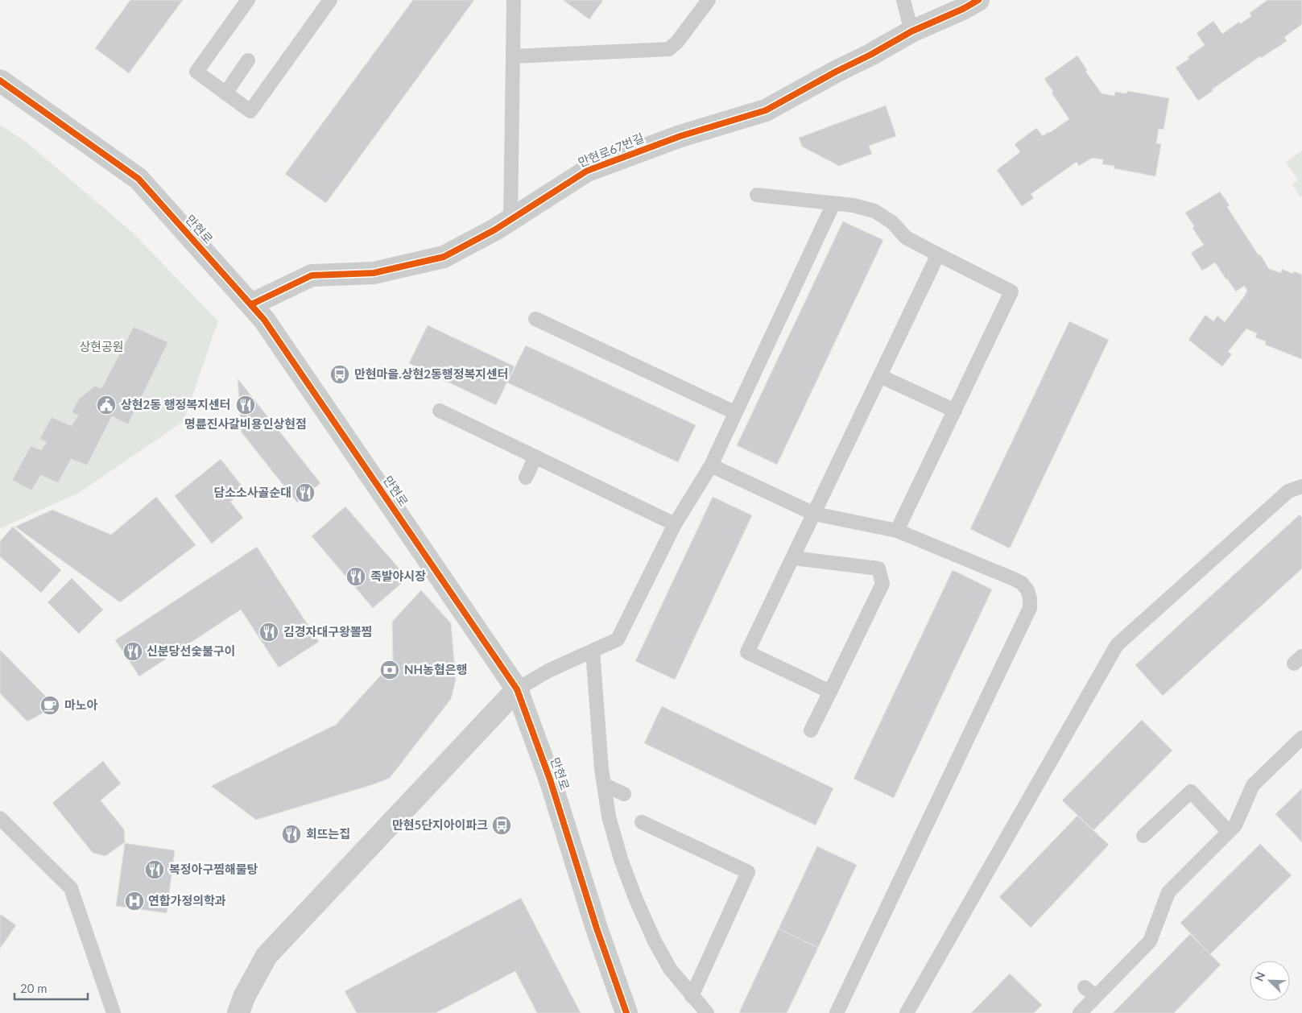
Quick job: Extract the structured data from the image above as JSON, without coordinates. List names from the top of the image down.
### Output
{
  "streets": {
    "street": ["만현로67번길", "만현로"]
  },
  "crossings": [
    ["만현로67번길", "만현로"]
  ],
  "parks": ["상현공원"],
  "places": {
    "bus stop": ["만현마을.상현2동행정복지센터", "만현5단지아이파크"],
    "public building": ["상현2동 행정복지센터"],
    "restaurant": [
      "명륜진사갈비용인상현점",
      "담소소사골순대",
      "족발야시장",
      "김경자대구왕뽈찜",
      "신분당선숯불구이",
      "회뜨는집",
      "복정아구찜해물탕"
    ],
    "bank": ["NH농협은행"],
    "cafe": ["마노아"],
    "hospital": ["연합가정의학과"]
  },
  "scale_bar": "20 m",
  "north": "top left"
}
